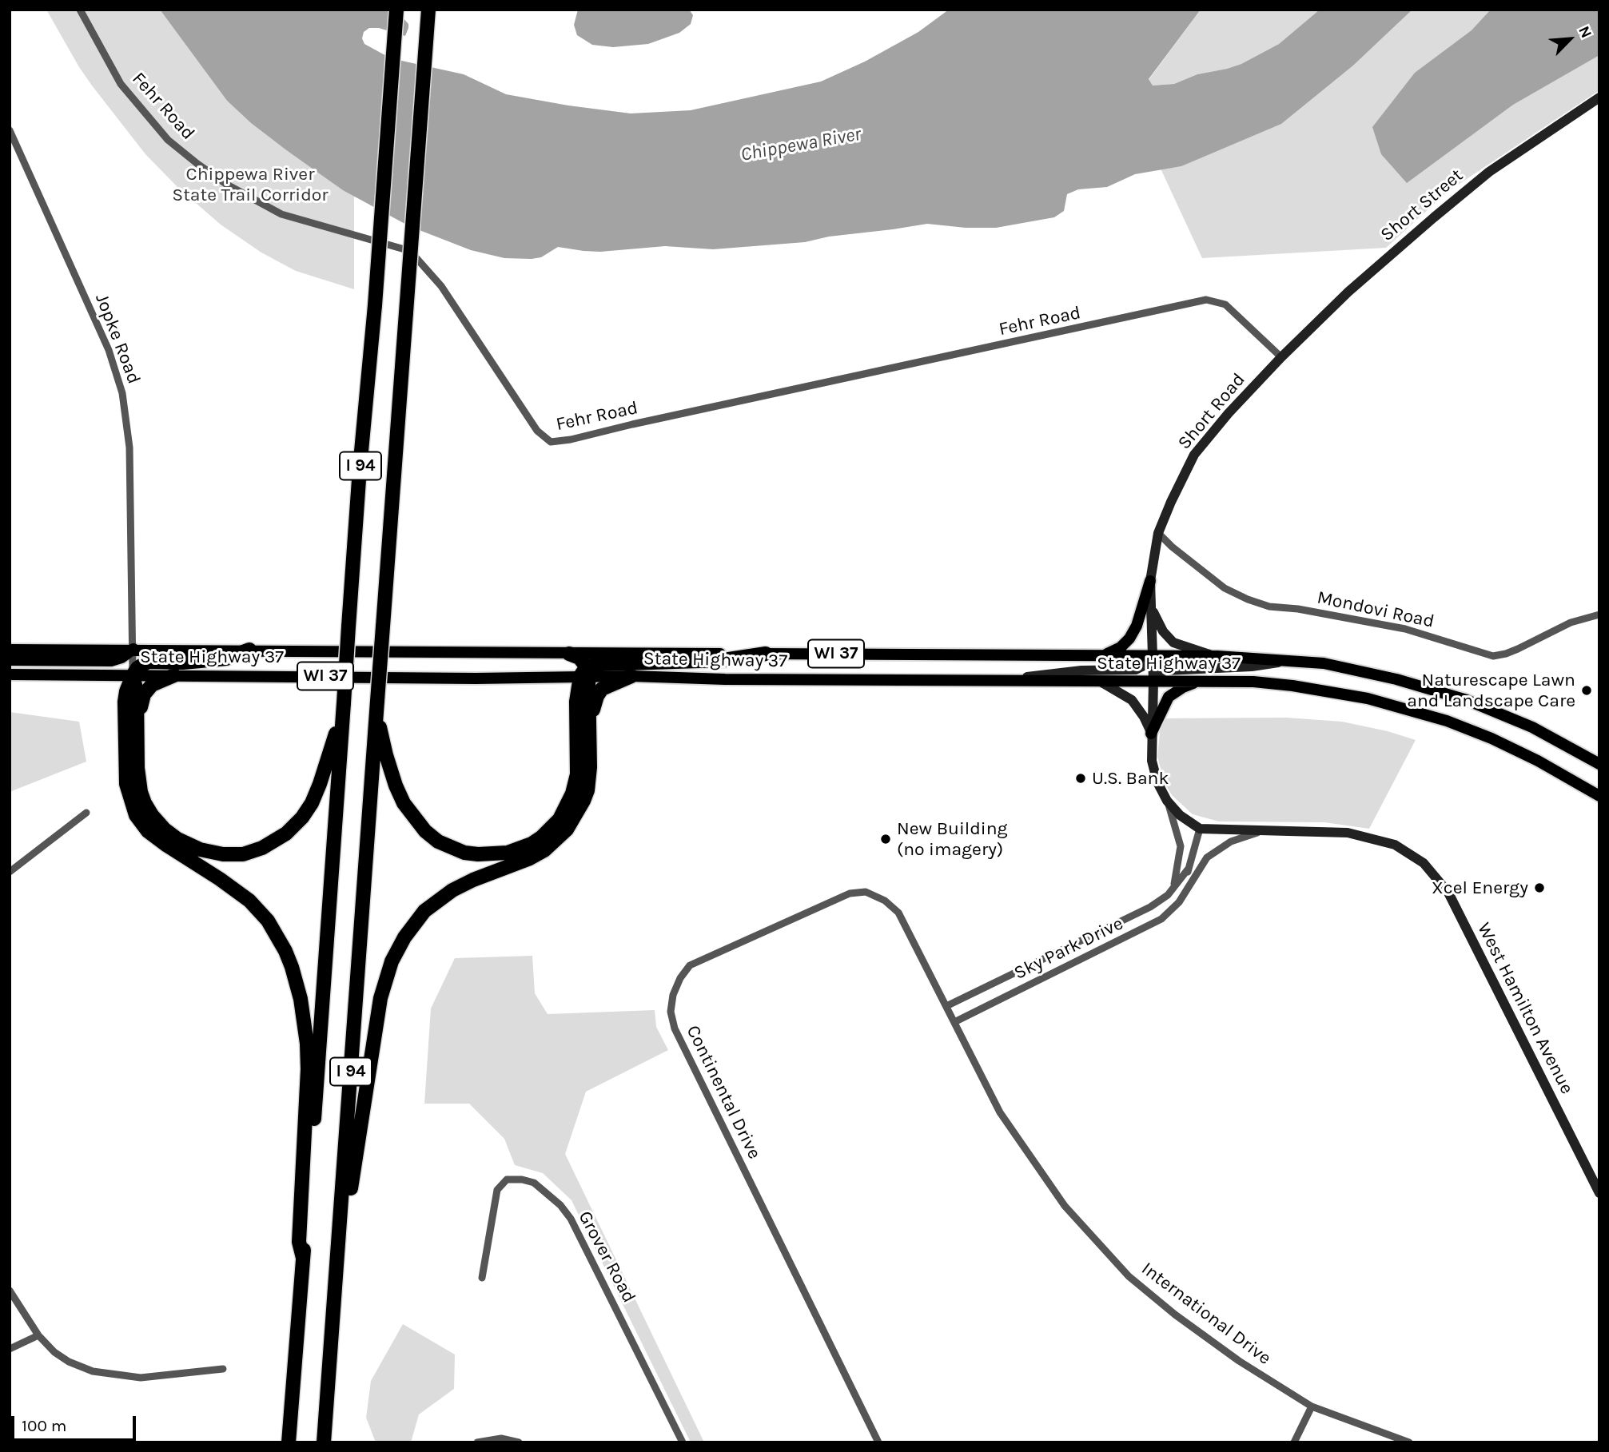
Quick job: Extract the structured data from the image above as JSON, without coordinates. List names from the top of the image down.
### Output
{
  "streets": {
    "highway": ["I 94"],
    "main road": ["WI 37", "State Highway 37"],
    "street": [
      "Fehr Road",
      "Short Street",
      "Jopke Road",
      "Short Road",
      "Mondovi Road",
      "Sky Park Drive",
      "West Hamilton Avenue",
      "Continental Drive",
      "Grover Road",
      "International Drive"
    ]
  },
  "crossings": [
    ["Fehr Road", "Short Street"],
    ["Fehr Road", "Short Road"],
    ["Short Street", "Short Road"],
    ["Jopke Road", "State Highway 37"],
    ["Short Road", "Mondovi Road"],
    ["Short Road", "State Highway 37"],
    ["Sky Park Drive", "West Hamilton Avenue"],
    ["Sky Park Drive", "Continental Drive"],
    ["Sky Park Drive", "International Drive"],
    ["Continental Drive", "International Drive"]
  ],
  "water": ["Chippewa River"],
  "parks": ["Chippewa River State Trail Corridor"],
  "places": [
    "Naturescape Lawn and Landscape Care",
    "U.S. Bank",
    "New Building (no imagery)",
    "Xcel Energy"
  ],
  "scale_bar": "100 m",
  "north": "top right"
}
